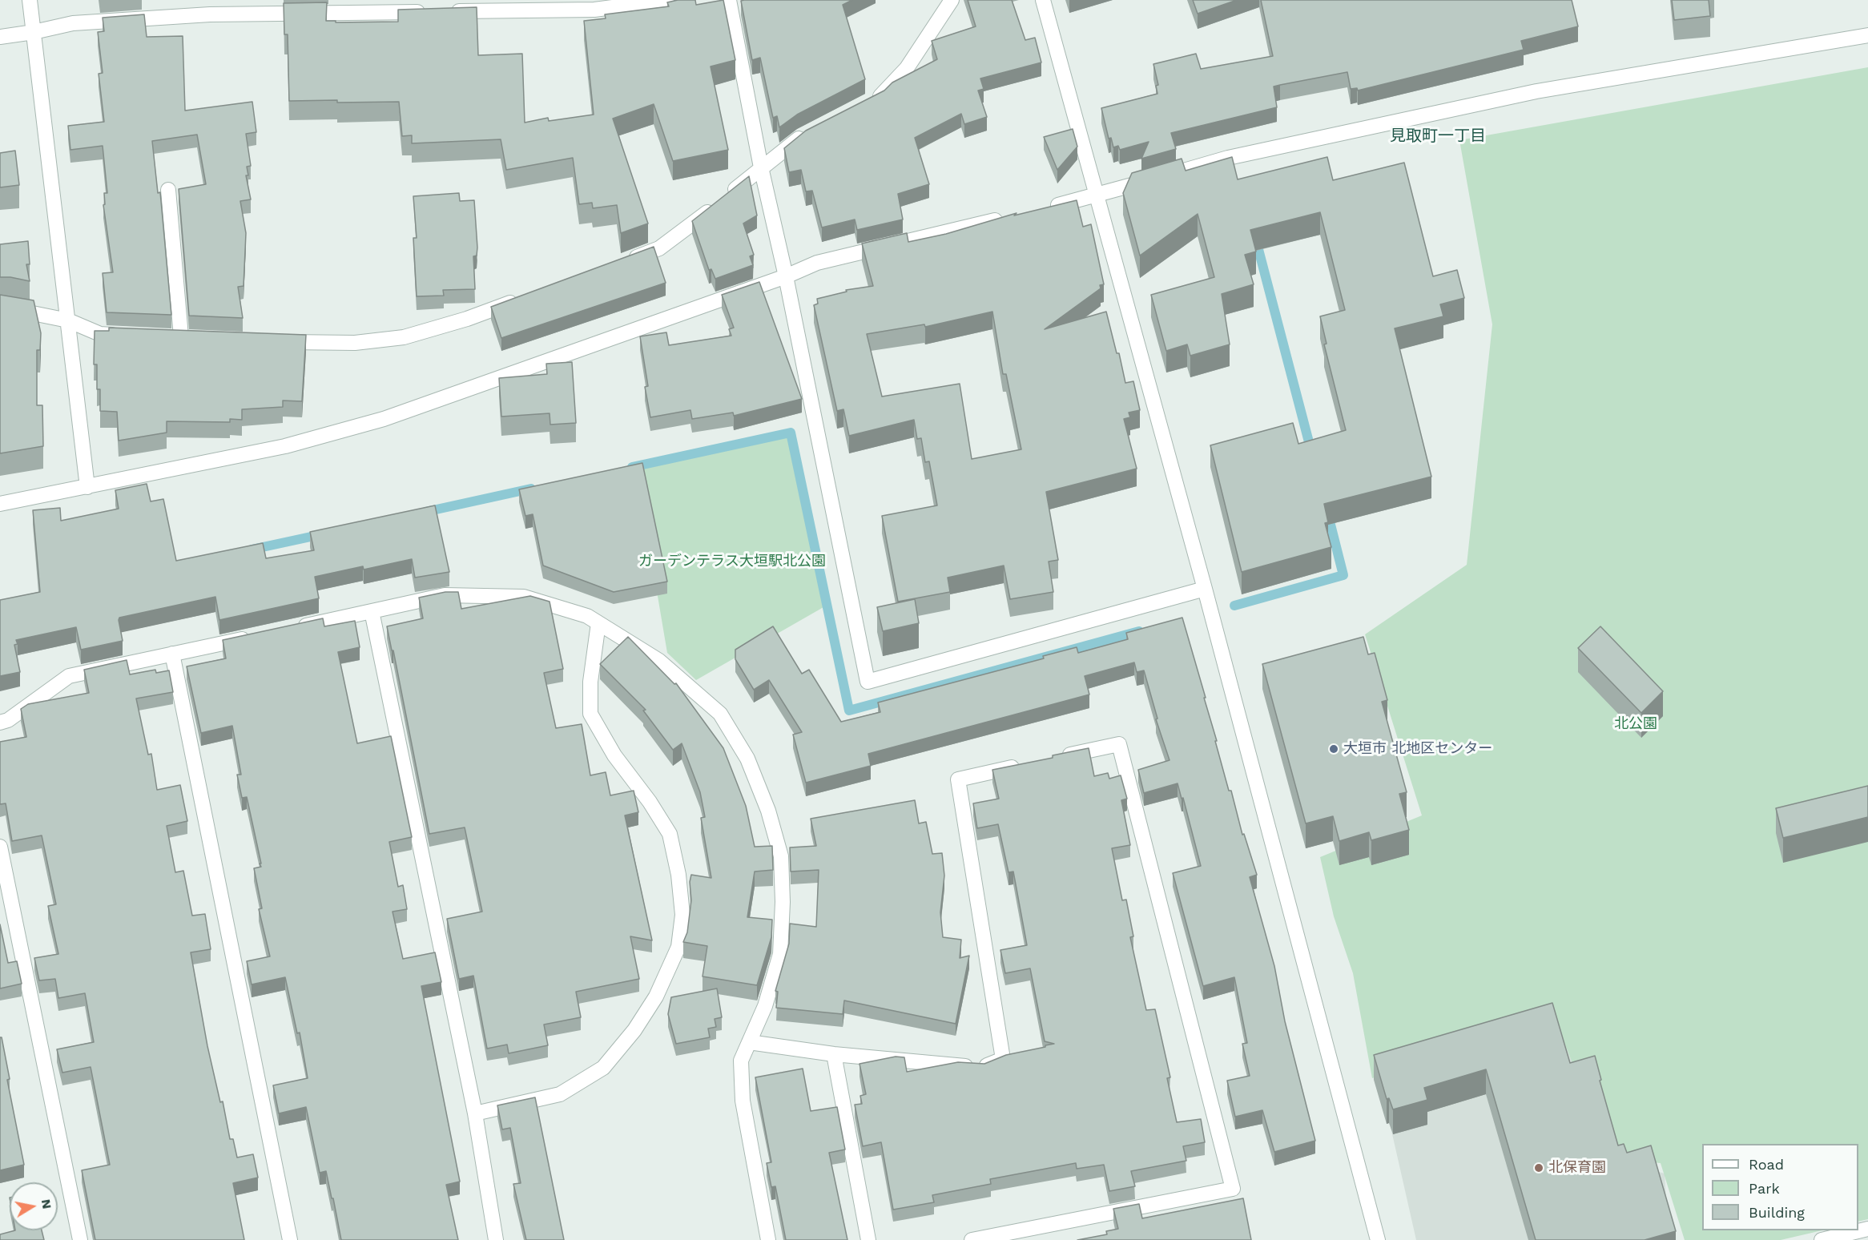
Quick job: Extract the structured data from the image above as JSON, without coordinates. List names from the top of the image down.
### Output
{
  "districts": ["見取町一丁目"],
  "parks": ["ガーデンテラス大垣駅北公園", "北公園"],
  "places": ["大垣市 北地区センター", "北保育園"],
  "legend": ["Road", "Park", "Building"],
  "north": "right"
}
